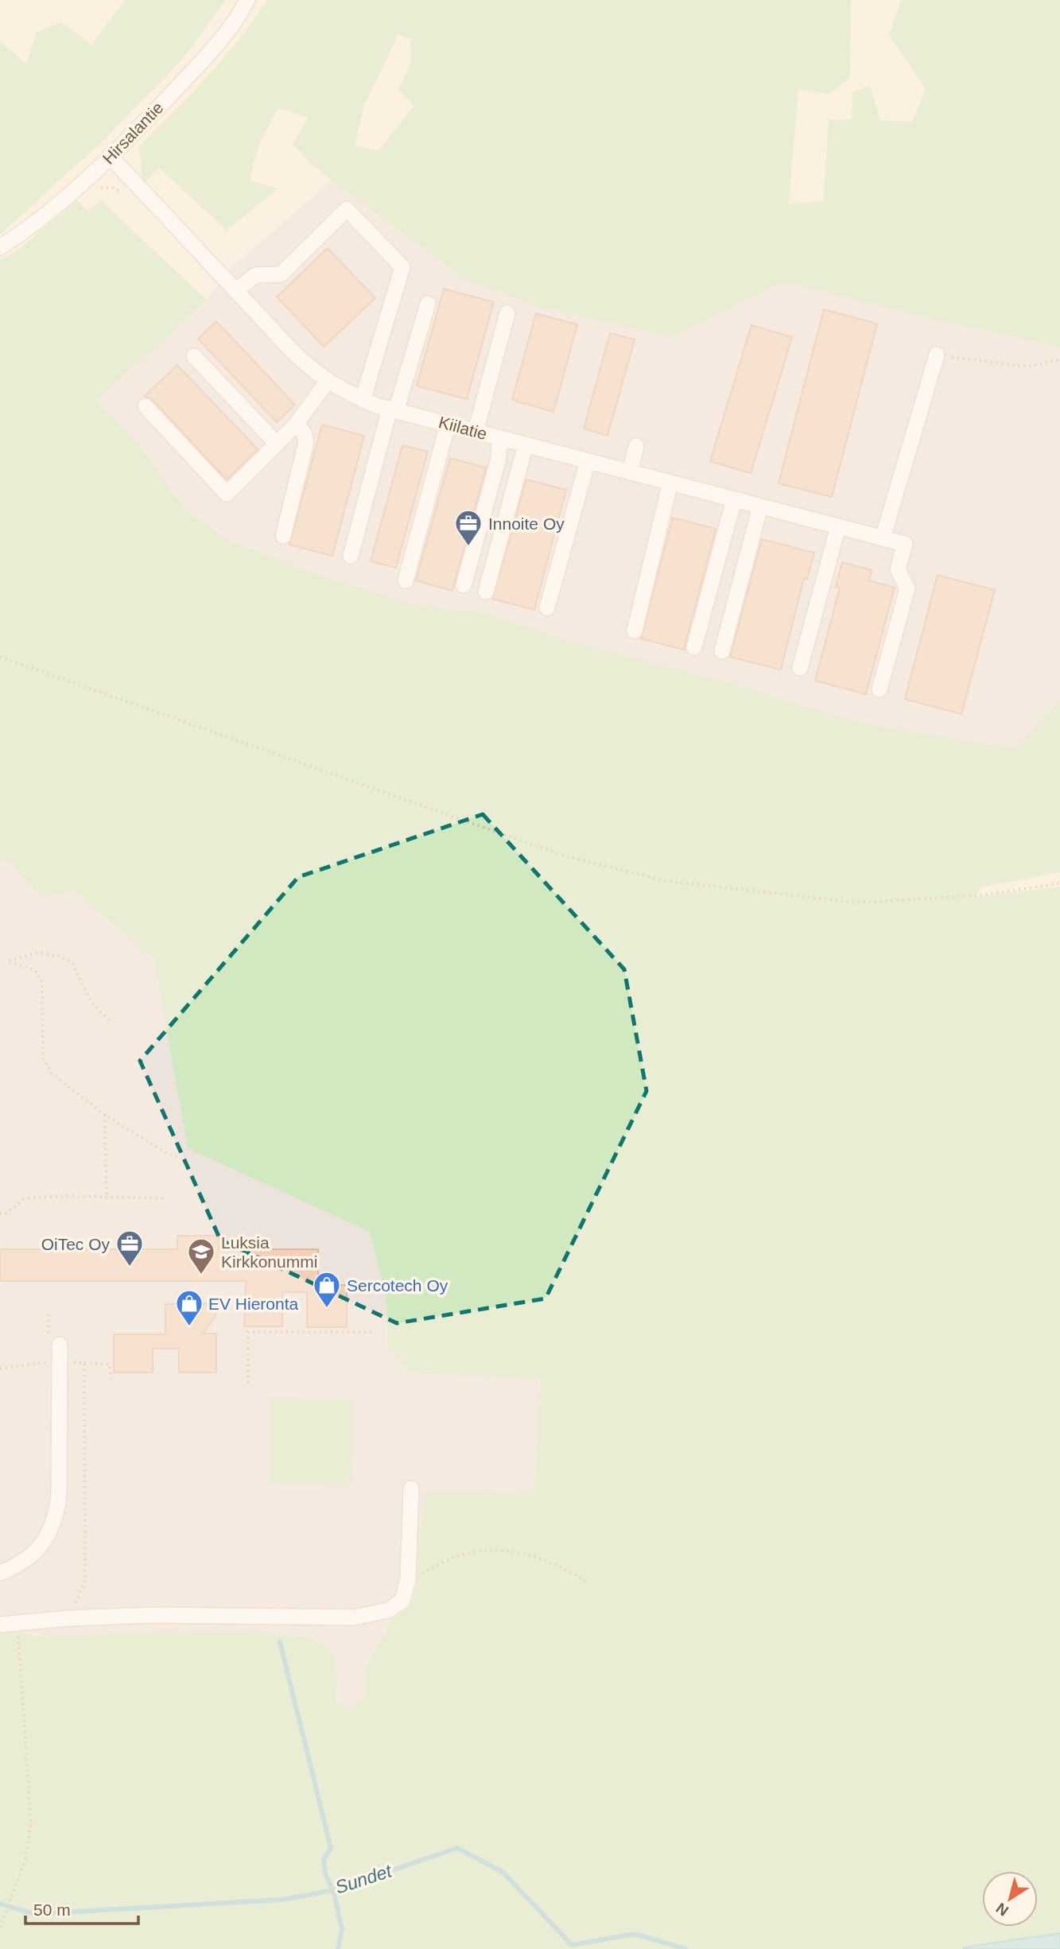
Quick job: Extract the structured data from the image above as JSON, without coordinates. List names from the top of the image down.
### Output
{
  "streets": {
    "street": ["Hirsalantie", "Kiilatie"]
  },
  "crossings": [
    ["Hirsalantie", "Kiilatie"]
  ],
  "water": ["Sundet"],
  "places": {
    "office": ["Innoite Oy", "OiTec Oy"],
    "school or university": ["Luksia Kirkkonummi"],
    "shop": ["Sercotech Oy", "EV Hieronta"]
  },
  "scale_bar": "50 m",
  "north": "bottom left"
}
